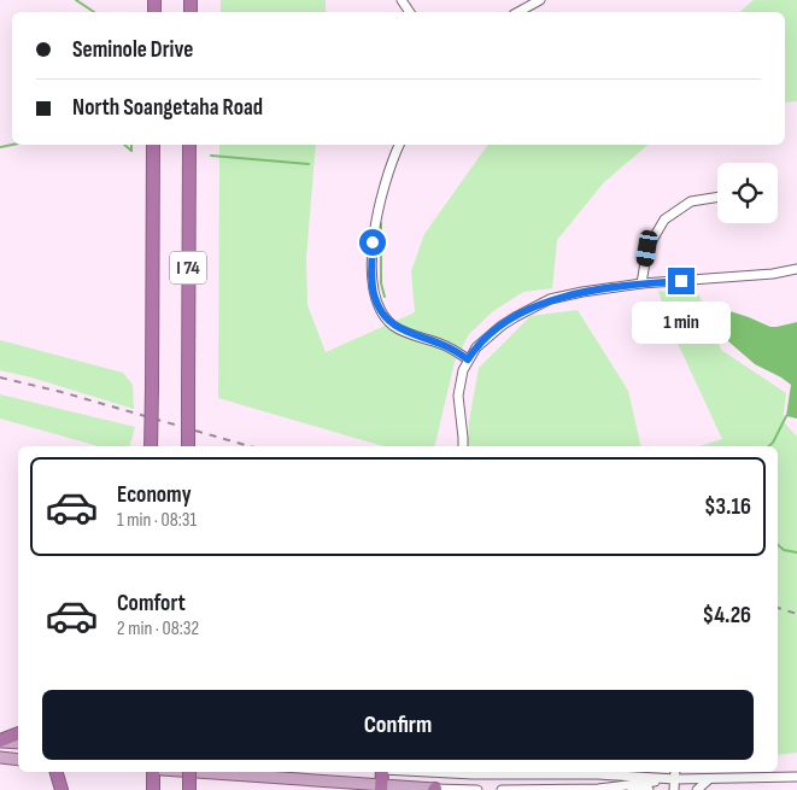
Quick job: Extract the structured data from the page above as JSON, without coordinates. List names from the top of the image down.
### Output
{
  "streets": {
    "highway": ["I 74"]
  },
  "page": {
    "banner": ["Seminole Drive", "North Soangetaha Road"],
    "bubble": "1 min",
    "list": [
      {
        "name": "Economy",
        "note": "1 min · 08:31",
        "value": "$3.16"
      },
      {
        "name": "Comfort",
        "note": "2 min · 08:32",
        "value": "$4.26"
      }
    ],
    "buttons": "Confirm"
  }
}
